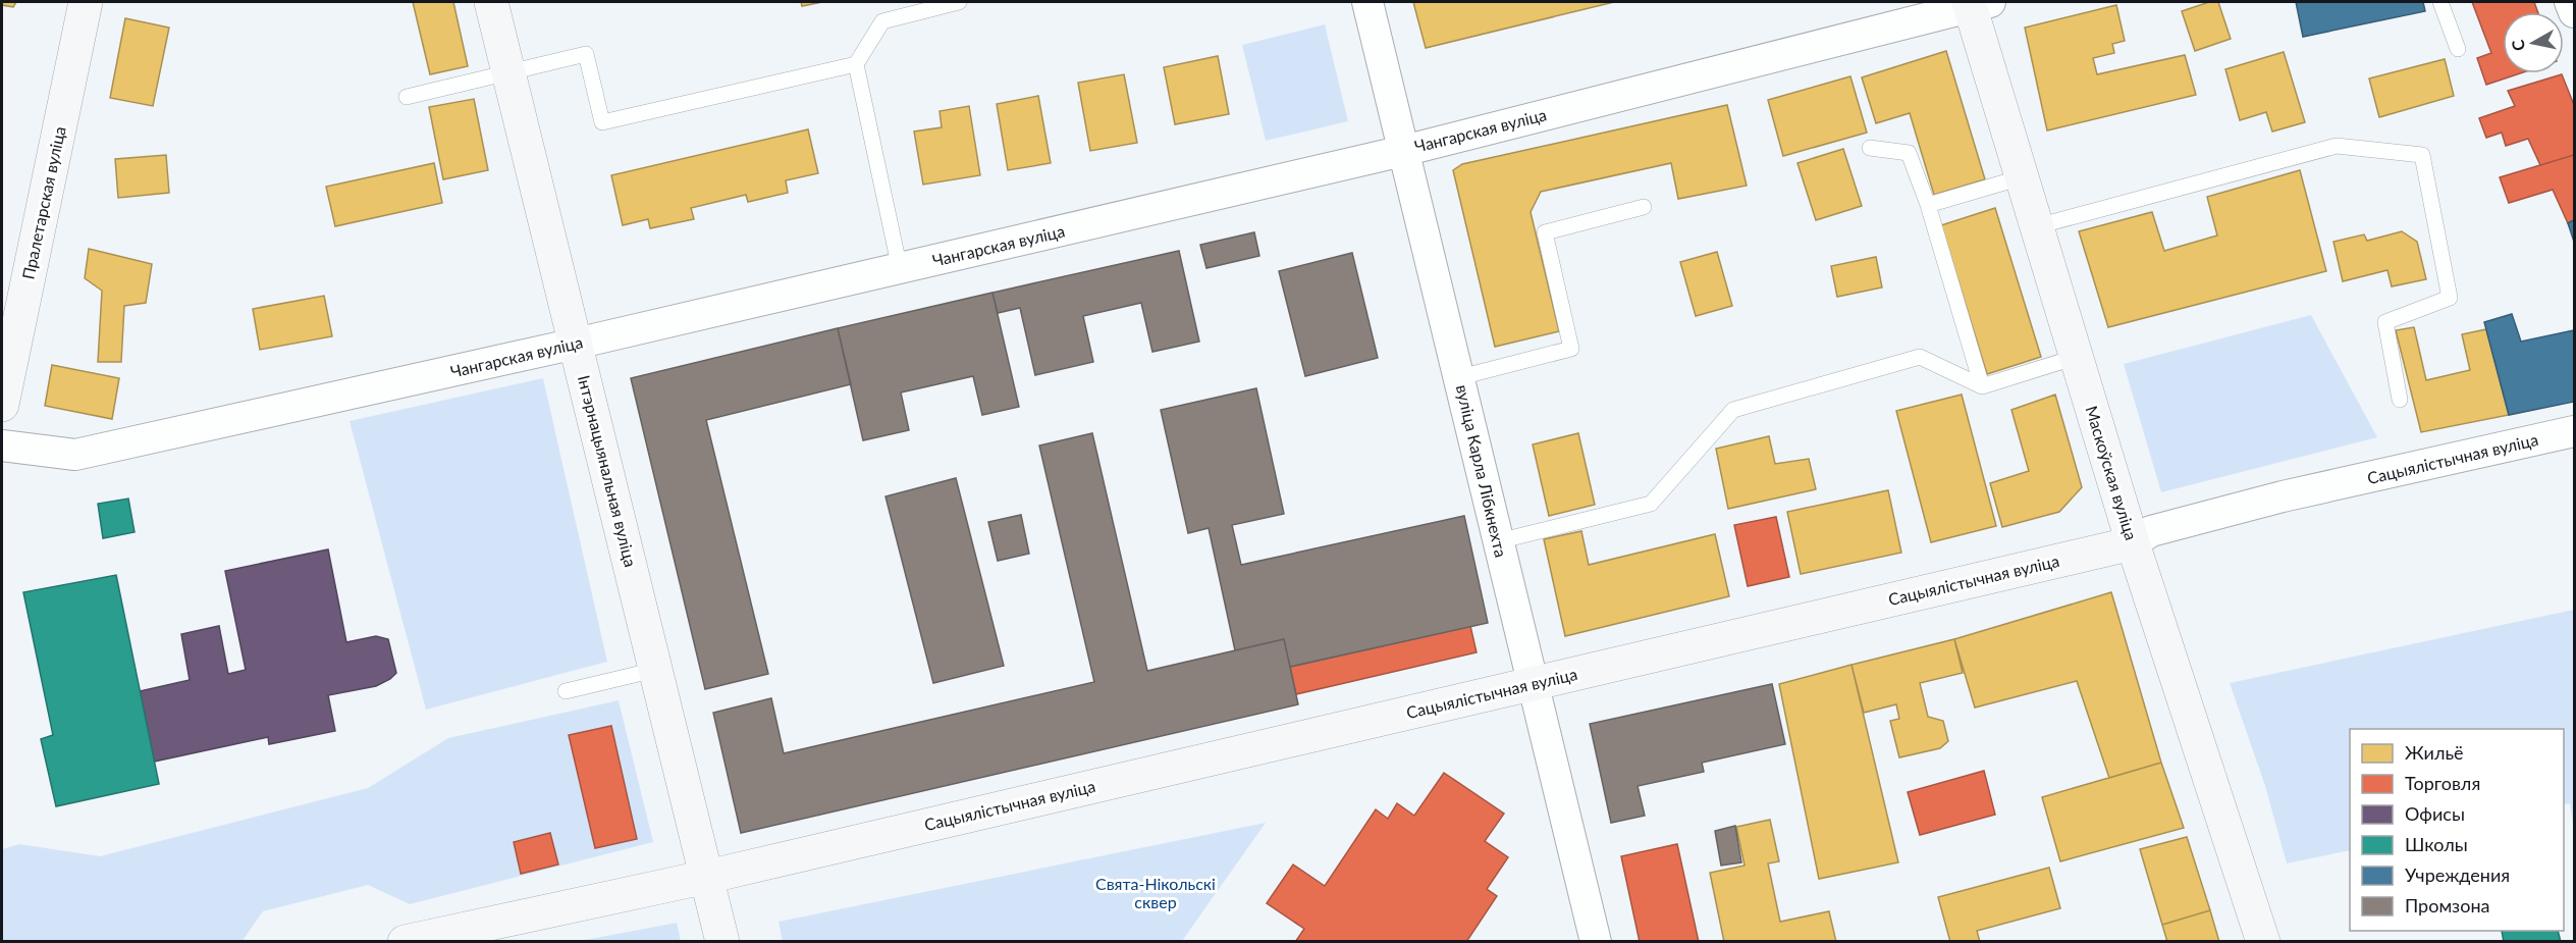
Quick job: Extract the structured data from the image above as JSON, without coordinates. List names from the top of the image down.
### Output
{
  "streets": {
    "street": [
      "Чангарская вуліца",
      "Пралетарская вуліца",
      "Сацыялістычная вуліца",
      "Інтэрнацыянальная вуліца",
      "вуліца Карла Лібкнехта",
      "Маскоўская вуліца"
    ]
  },
  "crossings": [
    ["Чангарская вуліца", "Інтэрнацыянальная вуліца"],
    ["Чангарская вуліца", "вуліца Карла Лібкнехта"],
    ["Чангарская вуліца", "Маскоўская вуліца"],
    ["Сацыялістычная вуліца", "Інтэрнацыянальная вуліца"],
    ["Сацыялістычная вуліца", "вуліца Карла Лібкнехта"],
    ["Сацыялістычная вуліца", "Маскоўская вуліца"]
  ],
  "parks": ["Свята-Нікольскі сквер"],
  "legend": [
    "Жильё",
    "Торговля",
    "Офисы",
    "Школы",
    "Учреждения",
    "Промзона"
  ],
  "north": "left"
}
